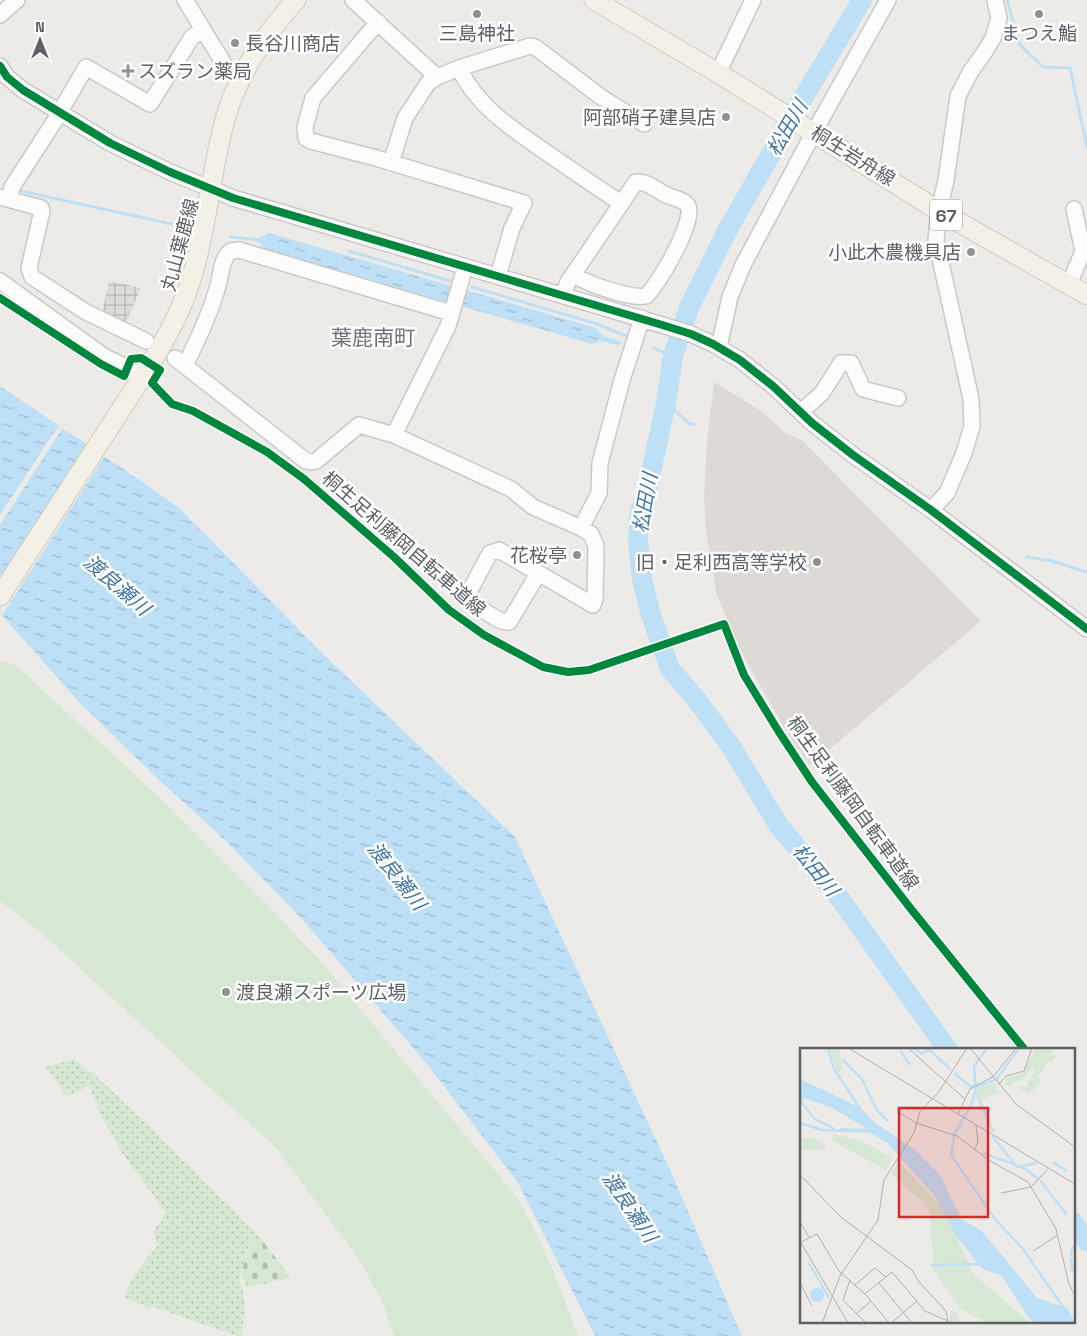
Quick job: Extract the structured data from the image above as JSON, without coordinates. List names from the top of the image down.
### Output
{
  "streets": {
    "main road": ["桐生岩舟線", "67", "丸山葉鹿線"],
    "cycle path": ["桐生足利藤岡自転車道線"]
  },
  "districts": ["葉鹿南町"],
  "water": ["松田川", "渡良瀬川"],
  "places": {
    "other": [
      "三島神社",
      "まつえ鮨",
      "長谷川商店",
      "阿部硝子建具店",
      "小此木農機具店",
      "花桜亭",
      "旧・足利西高等学校",
      "渡良瀬スポーツ広場"
    ],
    "health": ["スズラン薬局"]
  },
  "north": "top"
}
